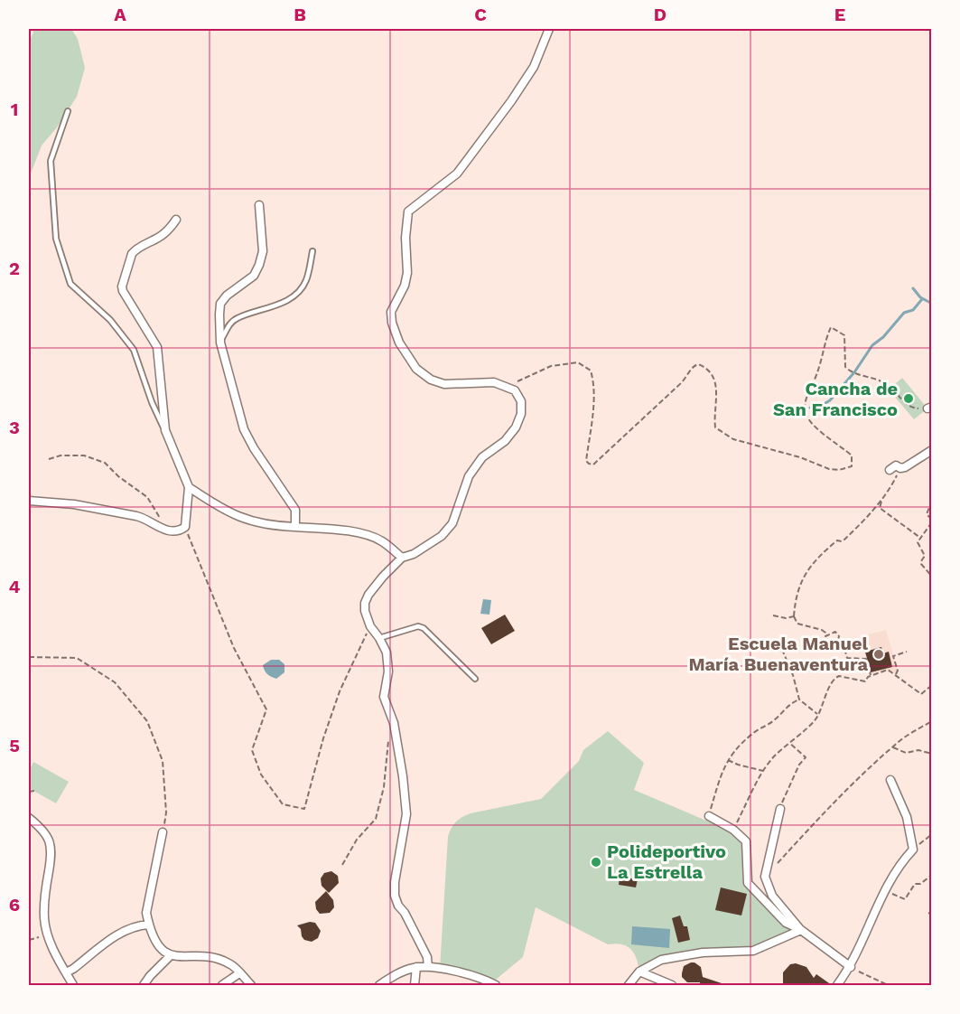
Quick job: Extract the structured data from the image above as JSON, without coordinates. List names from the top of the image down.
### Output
{
  "places": ["Cancha de San Francisco", "Escuela Manuel María Buenaventura", "Polideportivo La Estrella"],
  "grid": {
    "columns": [
      "A",
      "B",
      "C",
      "D",
      "E"
    ],
    "rows": [
      "1",
      "2",
      "3",
      "4",
      "5",
      "6"
    ]
  }
}
